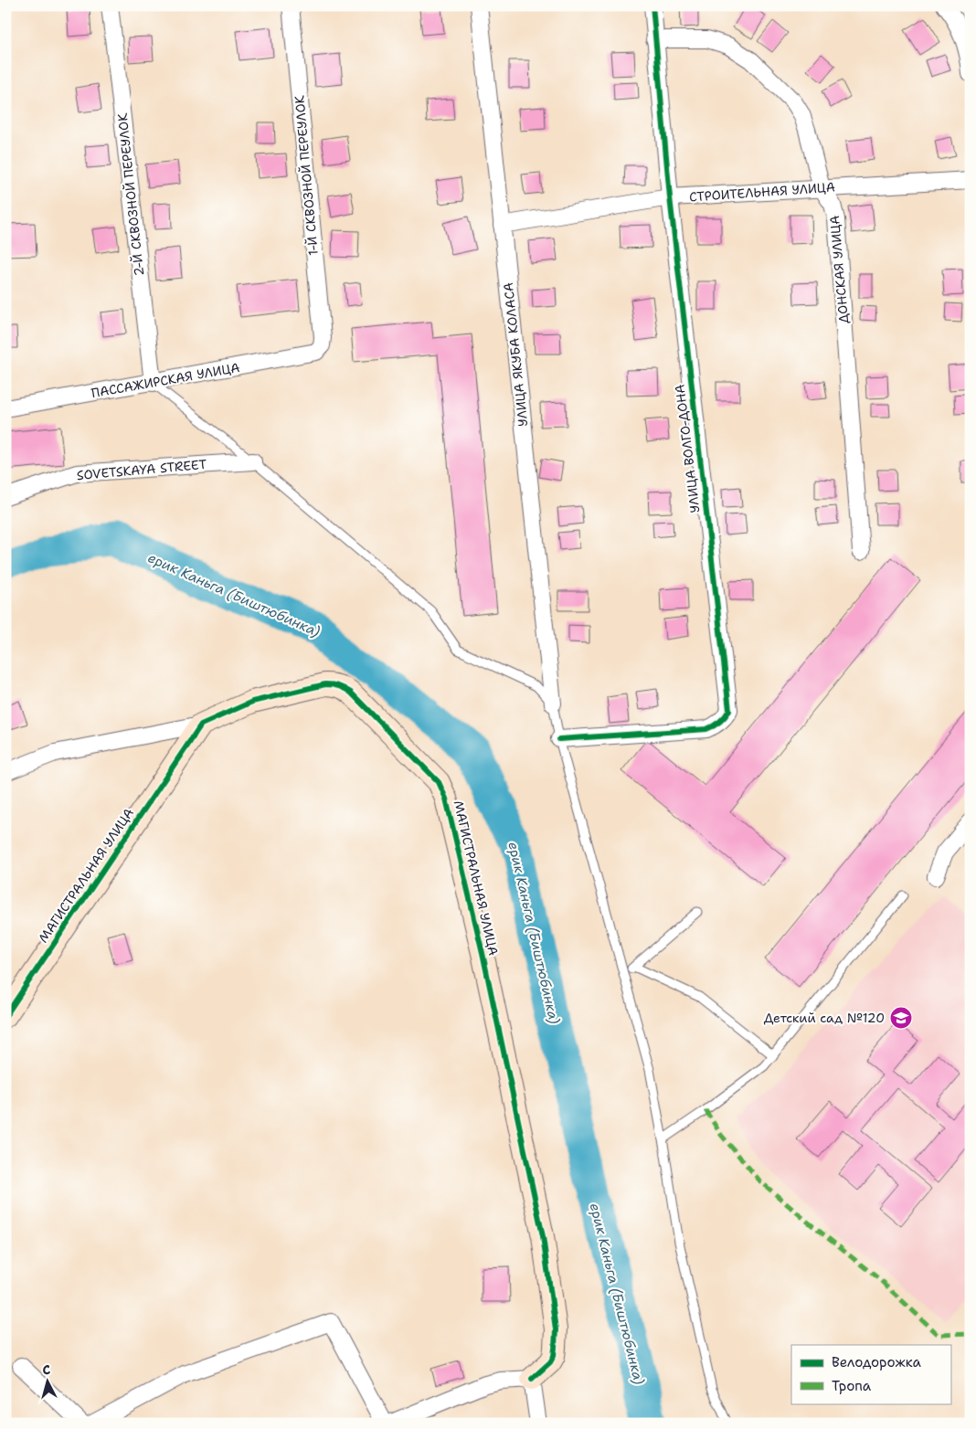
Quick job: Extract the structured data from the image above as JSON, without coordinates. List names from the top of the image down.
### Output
{
  "streets": {
    "street": [
      "1-Й СКВОЗНОЙ ПЕРЕУЛОК",
      "СТРОИТЕЛЬНАЯ УЛИЦА",
      "2-Й СКВОЗНОЙ ПЕРЕУЛОК",
      "ДОНСКАЯ УЛИЦА",
      "УЛИЦА ЯКУБА КОЛАСА",
      "ПАССАЖИРСКАЯ УЛИЦА",
      "УЛИЦА ВОЛГО-ДОНА",
      "SOVETSKAYA STREET",
      "МАГИСТРАЛЬНАЯ УЛИЦА"
    ]
  },
  "crossings": [
    ["1-Й СКВОЗНОЙ ПЕРЕУЛОК", "ПАССАЖИРСКАЯ УЛИЦА"],
    ["СТРОИТЕЛЬНАЯ УЛИЦА", "ДОНСКАЯ УЛИЦА"],
    ["СТРОИТЕЛЬНАЯ УЛИЦА", "УЛИЦА ЯКУБА КОЛАСА"],
    ["СТРОИТЕЛЬНАЯ УЛИЦА", "УЛИЦА ВОЛГО-ДОНА"],
    ["2-Й СКВОЗНОЙ ПЕРЕУЛОК", "ПАССАЖИРСКАЯ УЛИЦА"],
    ["ДОНСКАЯ УЛИЦА", "УЛИЦА ВОЛГО-ДОНА"]
  ],
  "water": ["ерик Каньга (Биштюбинка)"],
  "places": {
    "school or university": ["Детский сад №120"]
  },
  "legend": ["Велодорожка", "Тропа"],
  "north": "top"
}
